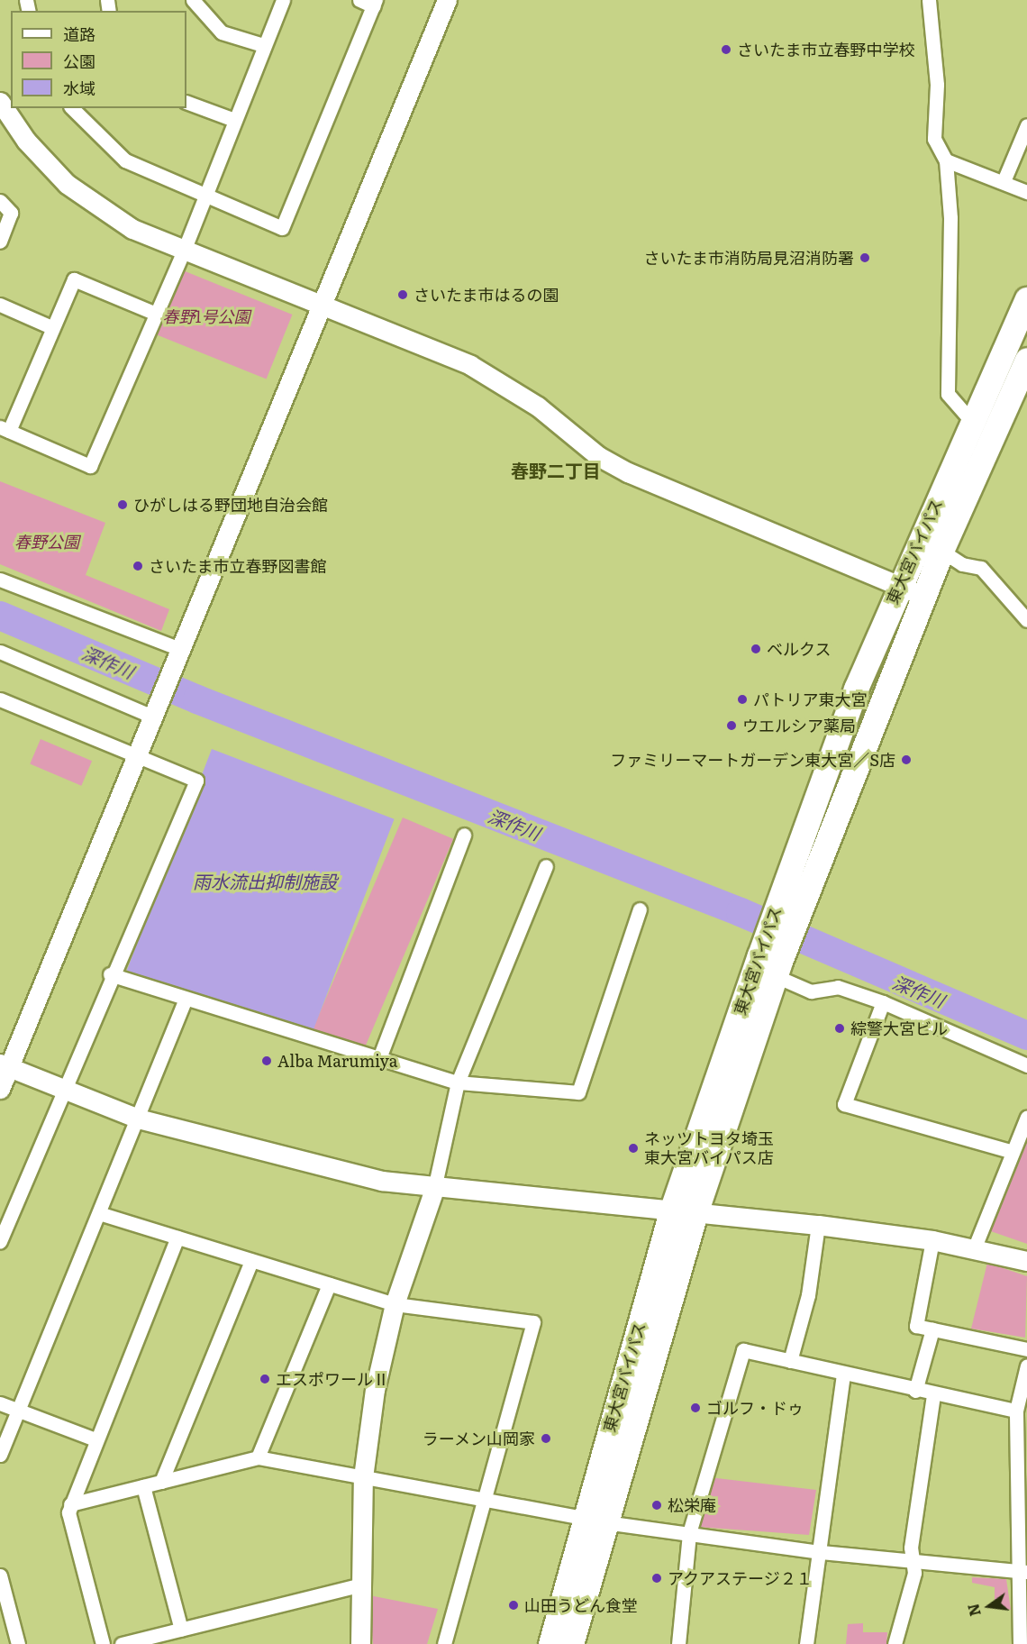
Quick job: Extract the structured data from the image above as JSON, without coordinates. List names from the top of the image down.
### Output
{
  "streets": {
    "highway": ["東大宮バイパス"]
  },
  "districts": ["春野二丁目"],
  "water": ["深作川", "雨水流出抑制施設"],
  "parks": ["春野1号公園", "春野公園"],
  "places": [
    "さいたま市立春野中学校",
    "さいたま市消防局見沼消防署",
    "さいたま市はるの園",
    "ひがしはる野団地自治会館",
    "さいたま市立春野図書館",
    "ベルクス",
    "パトリア東大宮",
    "ウエルシア薬局",
    "ファミリーマートガーデン東大宮／S店",
    "綜警大宮ビル",
    "Alba Marumiya",
    "ネッツトヨタ埼玉 東大宮バイパス店",
    "エスポワールⅡ",
    "ゴルフ・ドゥ",
    "ラーメン山岡家",
    "松栄庵",
    "アクアステージ２１",
    "山田うどん食堂"
  ],
  "legend": ["道路", "公園", "水域"],
  "north": "left"
}
